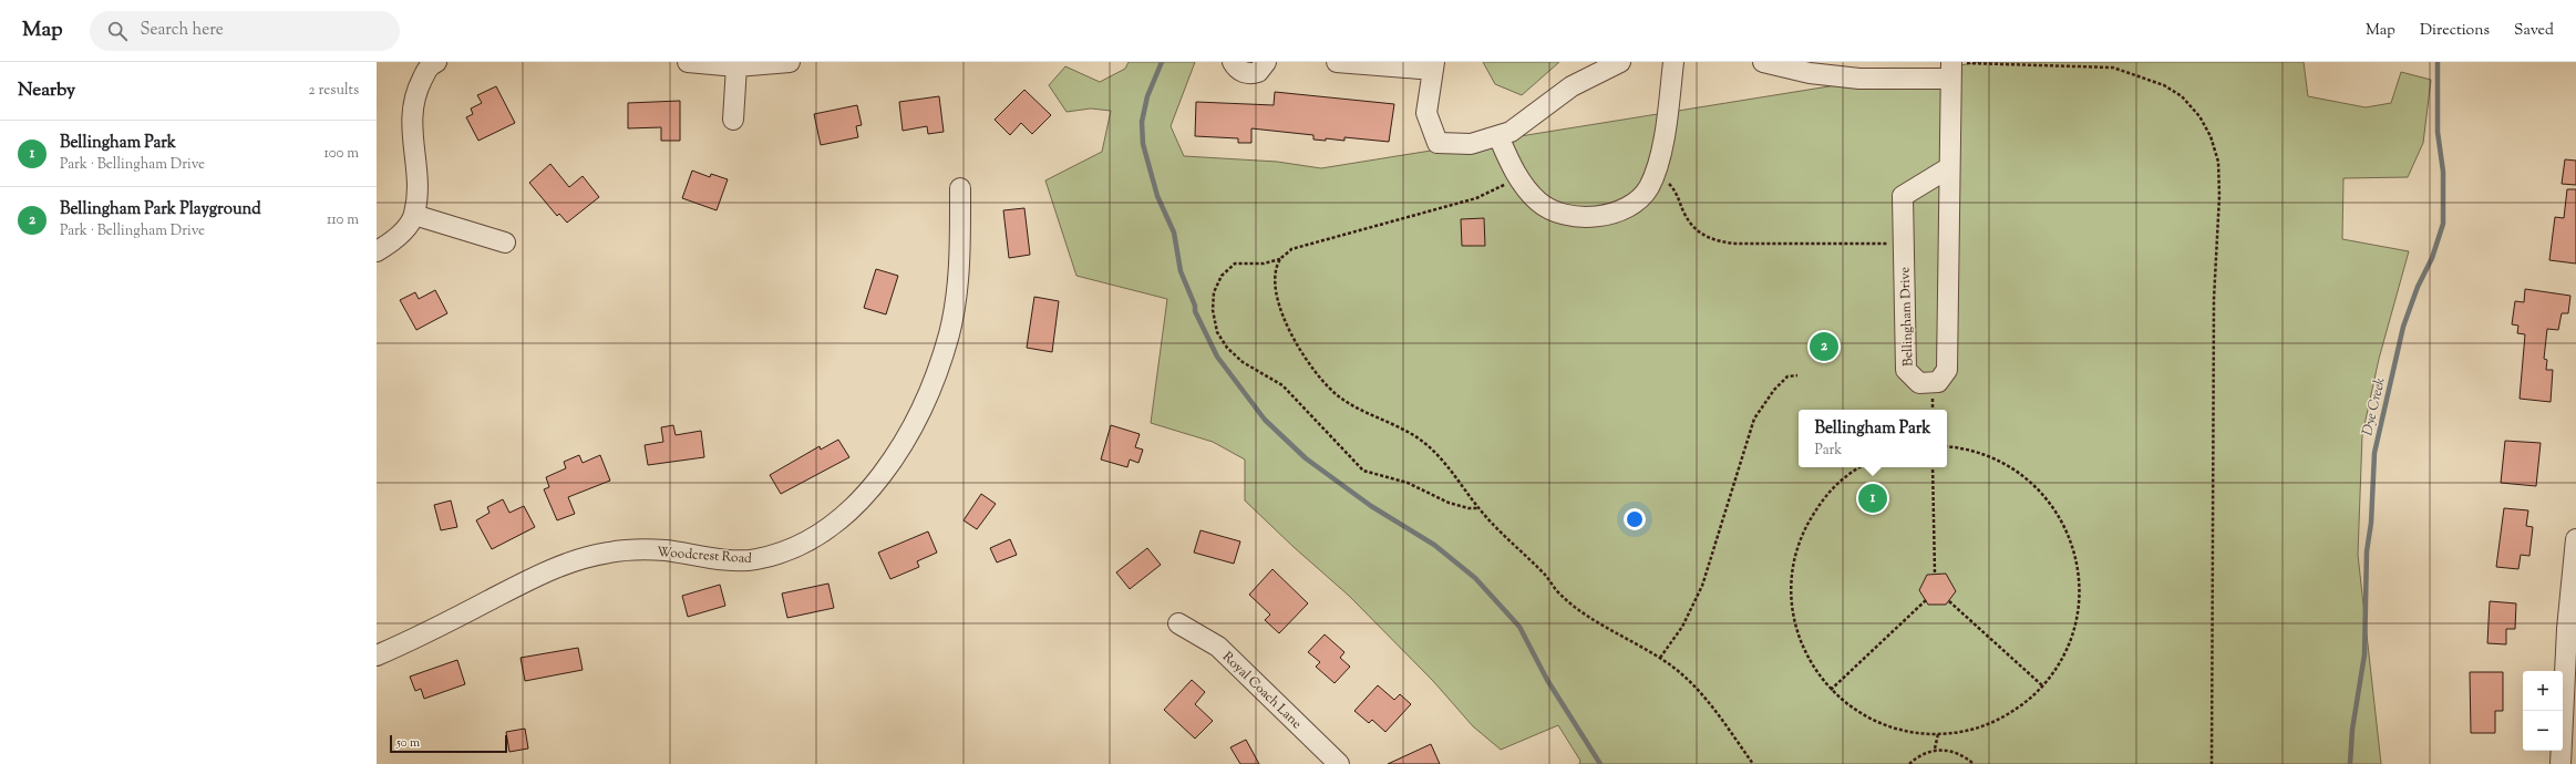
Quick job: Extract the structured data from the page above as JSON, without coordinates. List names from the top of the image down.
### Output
{
  "streets": {
    "street": ["Bellingham Drive", "Woodcrest Road", "Royal Coach Lane"]
  },
  "water": ["Dye Creek"],
  "scale_bar": "50 m",
  "page": {
    "header": "Map",
    "search": "Search here",
    "nav": ["Map", "Directions", "Saved"],
    "heading": ["Nearby", "2 results"],
    "list": [
      {
        "mark": "1",
        "name": "Bellingham Park",
        "note": "Park · Bellingham Drive",
        "value": "100 m"
      },
      {
        "mark": "2",
        "name": "Bellingham Park Playground",
        "note": "Park · Bellingham Drive",
        "value": "110 m"
      }
    ],
    "pins": ["2", "1"],
    "popup": ["Bellingham Park", "Park"],
    "map_buttons": ["+", "−"],
    "scale": "50 m"
  }
}
